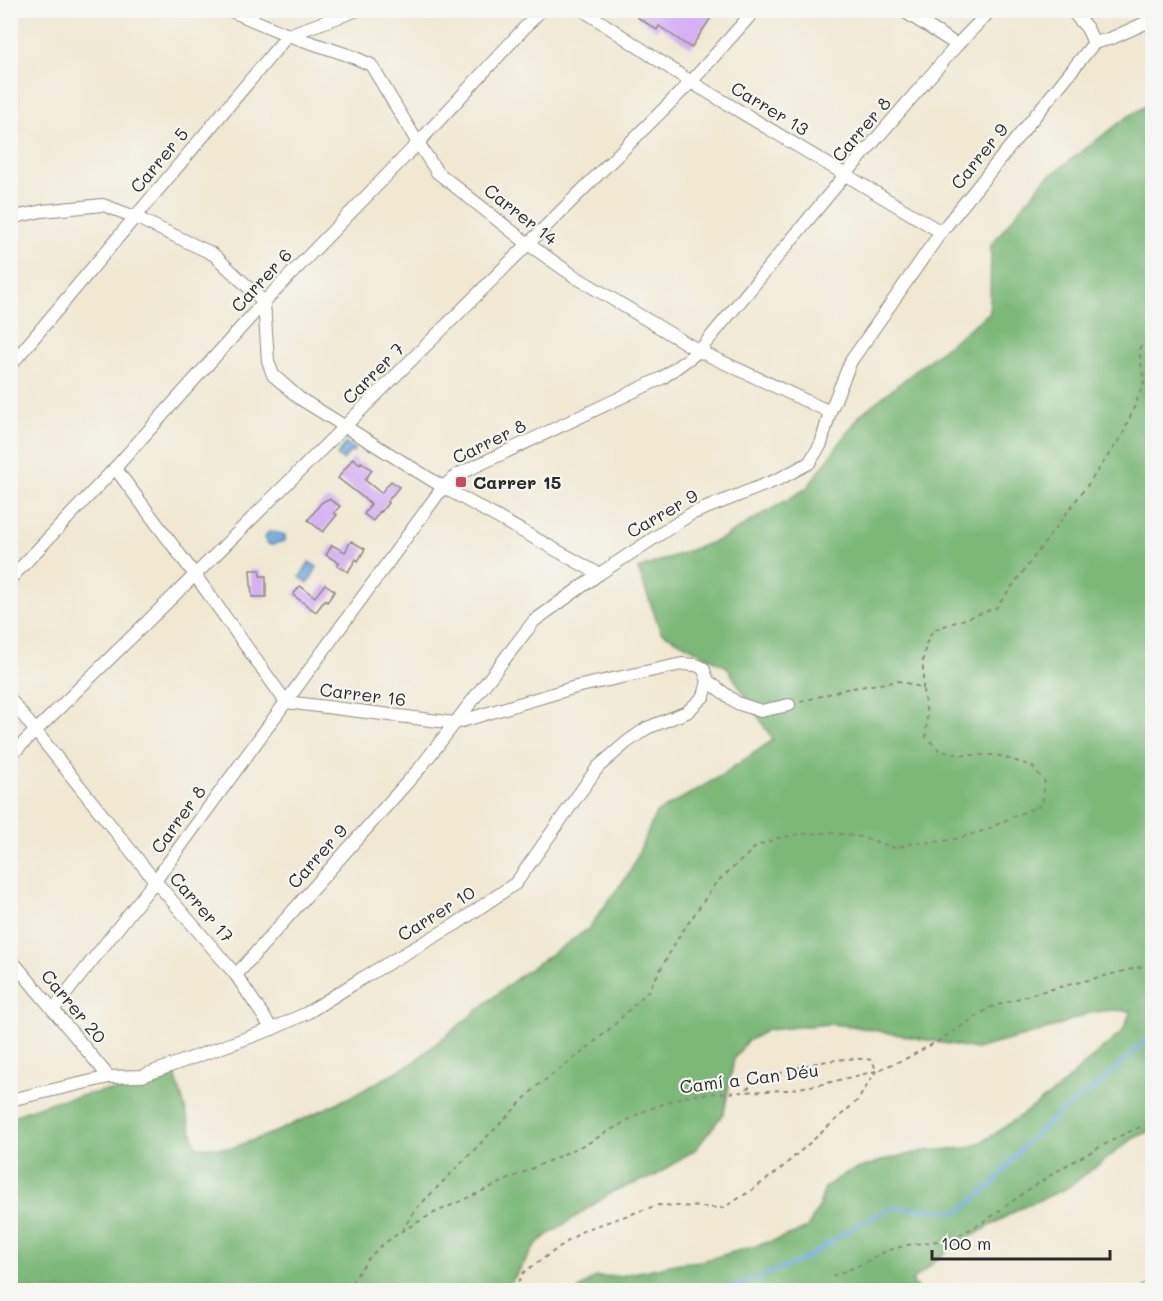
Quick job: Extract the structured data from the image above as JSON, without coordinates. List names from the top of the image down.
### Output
{
  "streets": {
    "street": [
      "Carrer 13",
      "Carrer 8",
      "Carrer 9",
      "Carrer 5",
      "Carrer 14",
      "Carrer 6",
      "Carrer 7",
      "Carrer 16",
      "Carrer 17",
      "Carrer 10",
      "Carrer 20"
    ],
    "path": ["Camí a Can Déu"]
  },
  "crossings": [
    ["Carrer 13", "Carrer 8"],
    ["Carrer 13", "Carrer 9"],
    ["Carrer 13", "Carrer 7"],
    ["Carrer 8", "Carrer 14"],
    ["Carrer 8", "Carrer 16"],
    ["Carrer 8", "Carrer 17"],
    ["Carrer 8", "Carrer 20"],
    ["Carrer 9", "Carrer 14"],
    ["Carrer 9", "Carrer 16"],
    ["Carrer 9", "Carrer 17"],
    ["Carrer 5", "Carrer 14"],
    ["Carrer 14", "Carrer 6"],
    ["Carrer 14", "Carrer 7"],
    ["Carrer 7", "Carrer 17"],
    ["Carrer 16", "Carrer 10"],
    ["Carrer 17", "Carrer 10"],
    ["Carrer 10", "Carrer 20"]
  ],
  "places": {
    "transit": ["Carrer 15"]
  },
  "scale_bar": "100 m"
}
